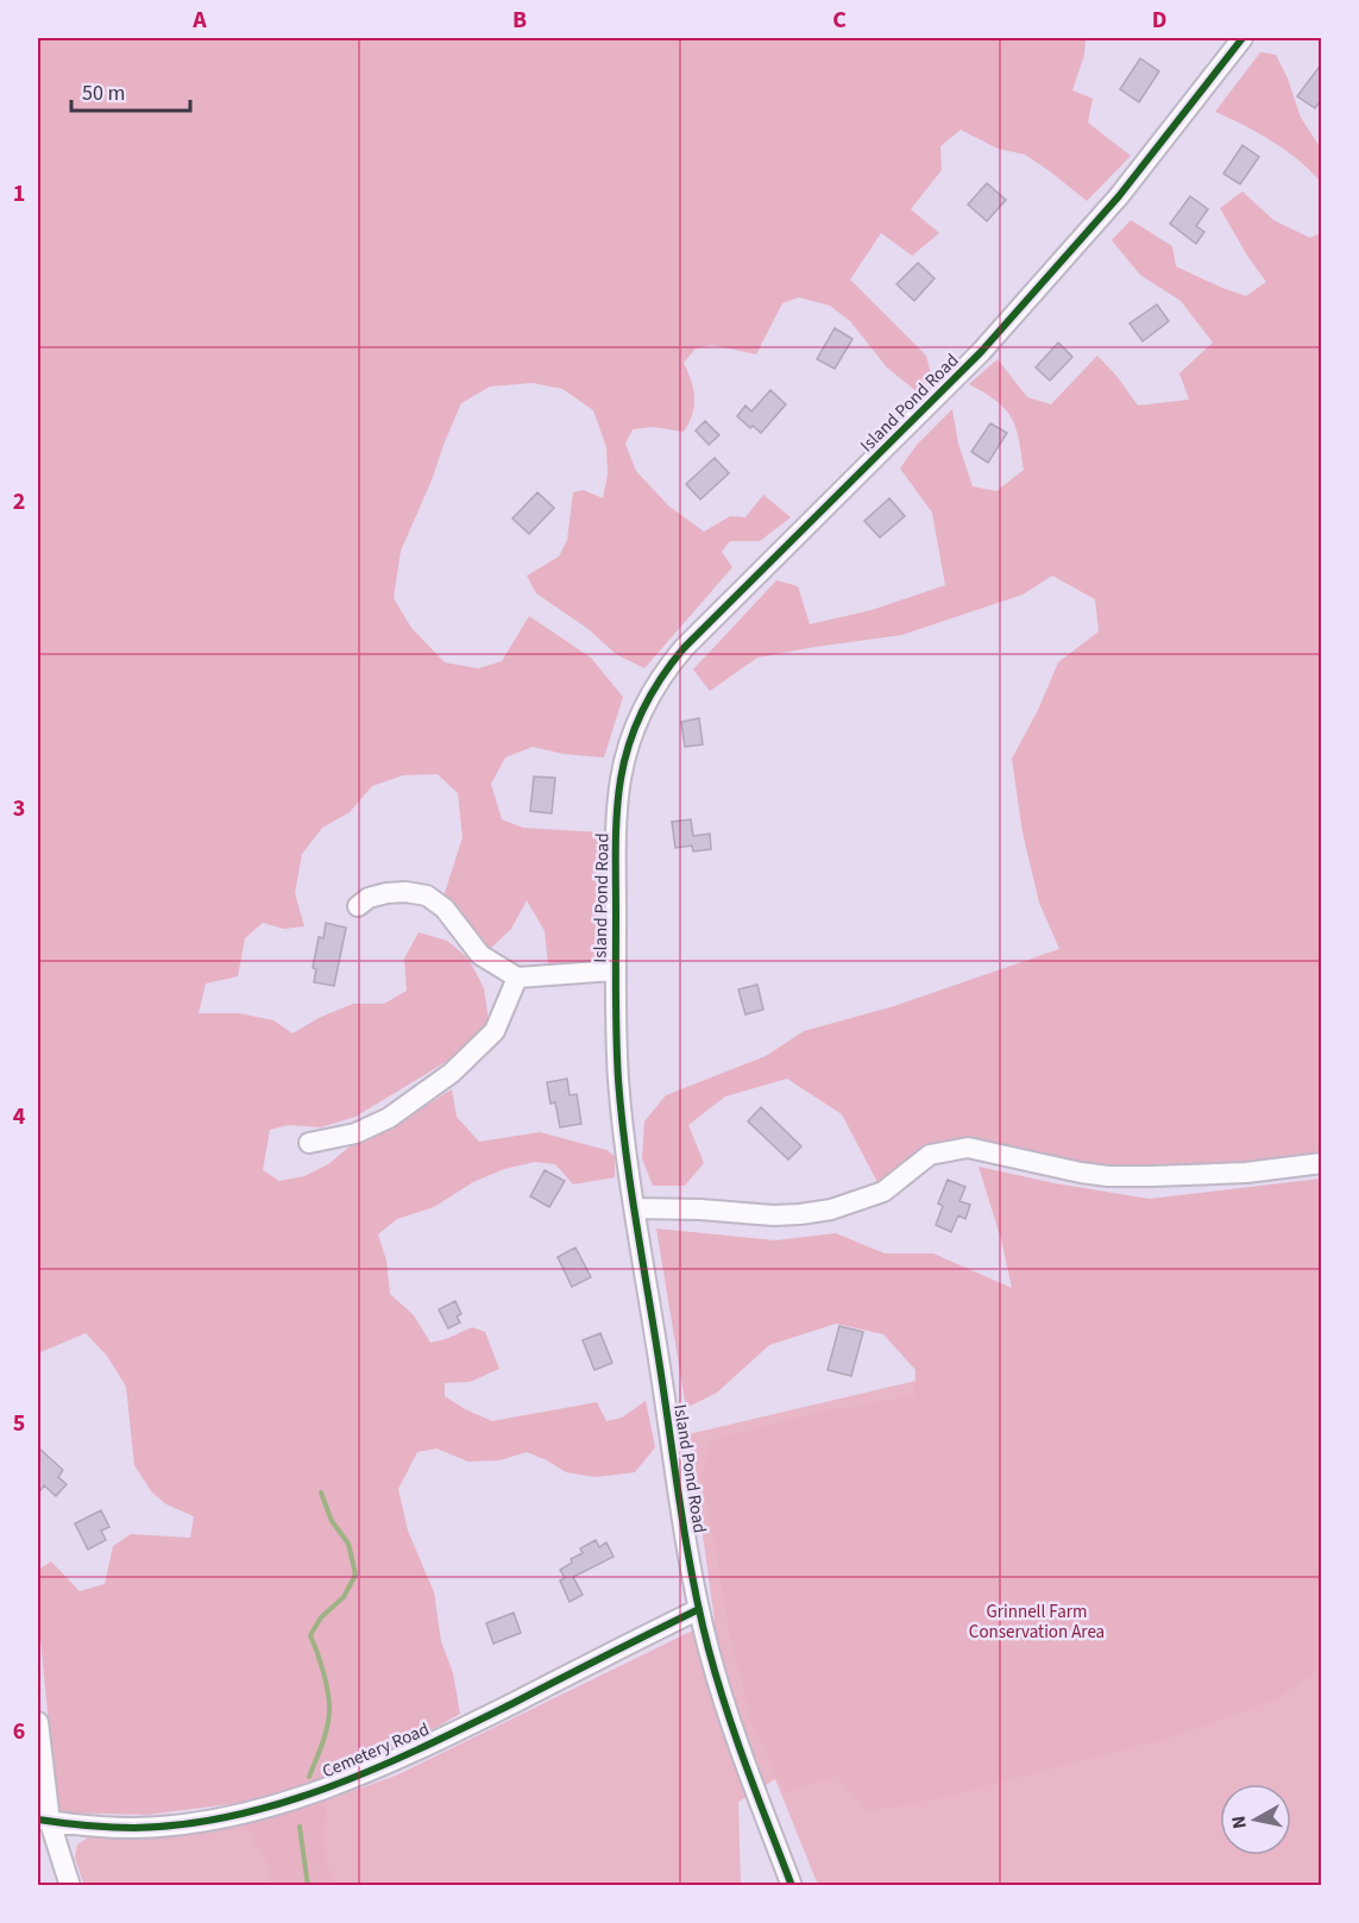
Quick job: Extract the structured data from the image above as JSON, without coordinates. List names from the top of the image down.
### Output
{
  "streets": {
    "street": ["Island Pond Road", "Cemetery Road"]
  },
  "crossings": [
    ["Island Pond Road", "Cemetery Road"]
  ],
  "parks": ["Grinnell Farm Conservation Area"],
  "scale_bar": "50 m",
  "north": "left",
  "grid": {
    "columns": [
      "A",
      "B",
      "C",
      "D"
    ],
    "rows": [
      "1",
      "2",
      "3",
      "4",
      "5",
      "6"
    ]
  }
}
